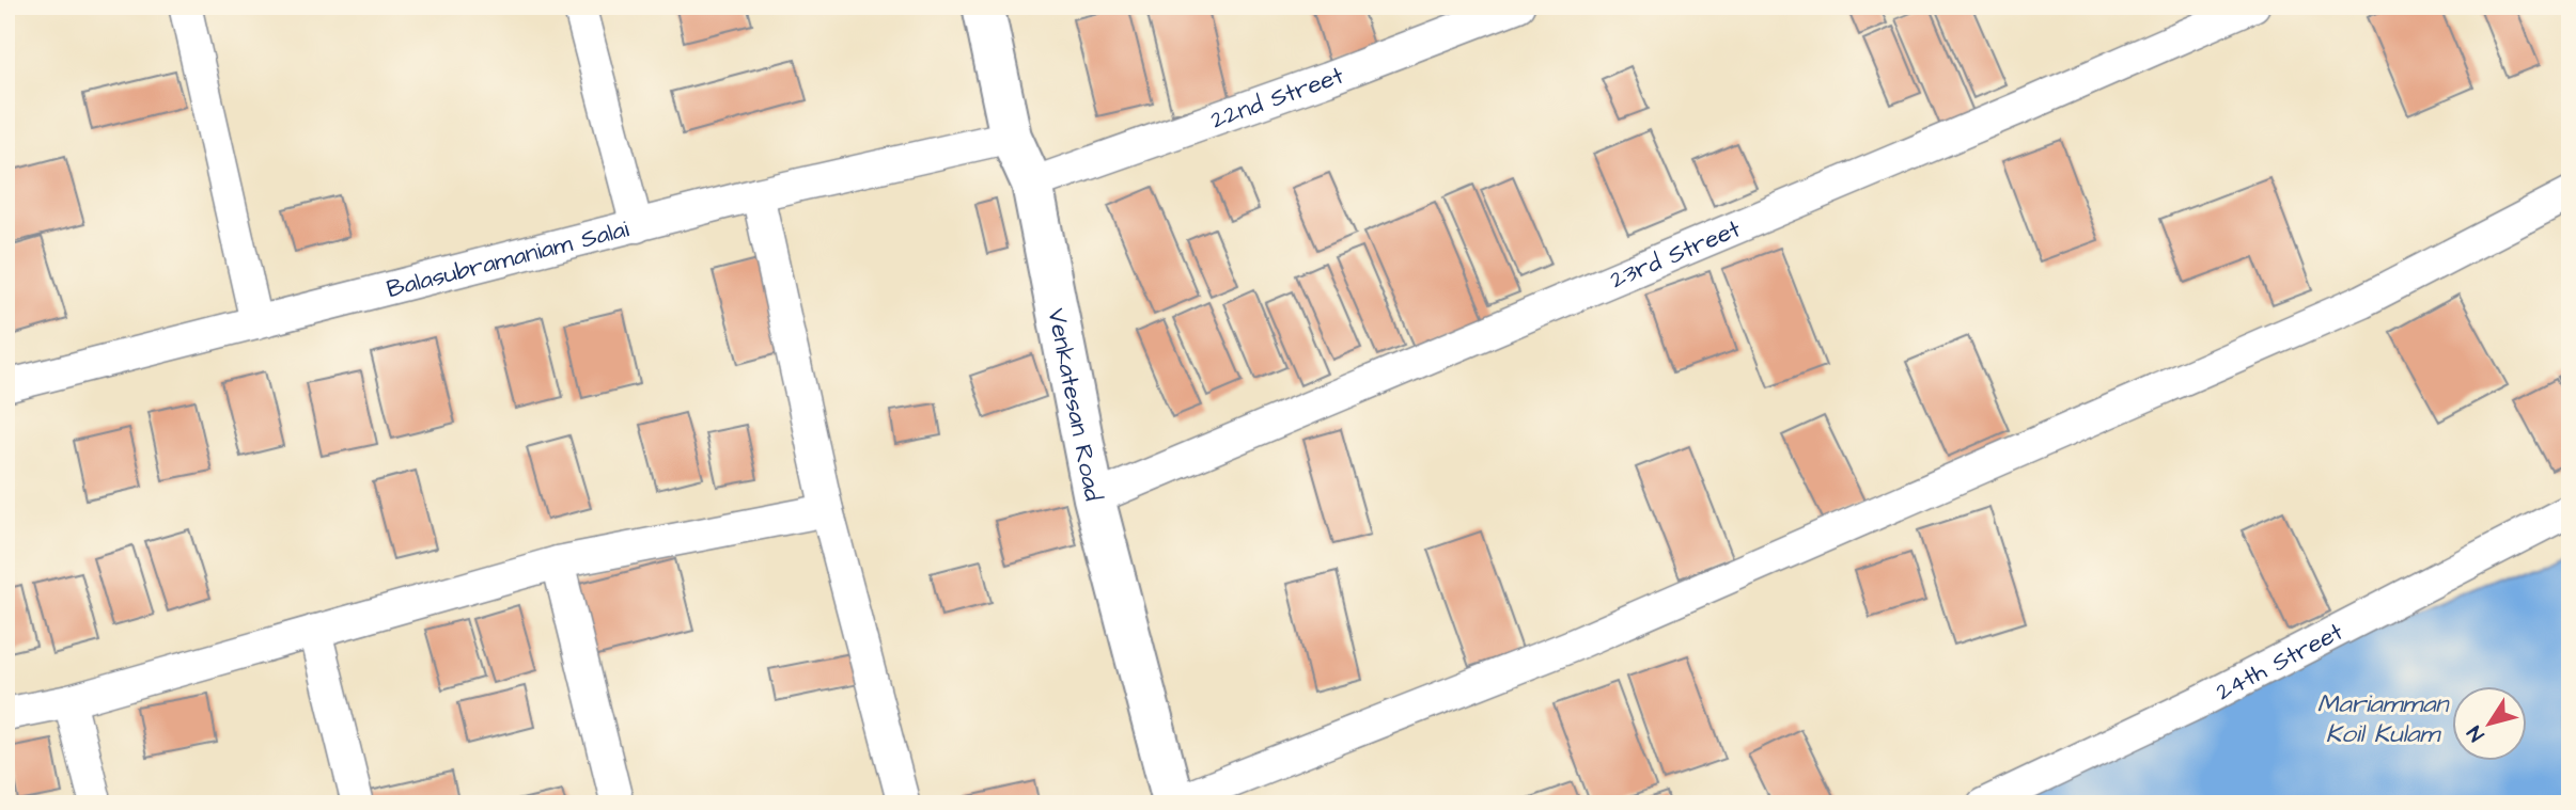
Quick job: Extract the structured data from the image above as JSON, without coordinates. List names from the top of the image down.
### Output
{
  "streets": {
    "street": [
      "22nd Street",
      "23rd Street",
      "Balasubramaniam Salai",
      "Venkatesan Road",
      "24th Street"
    ]
  },
  "crossings": [
    ["22nd Street", "Venkatesan Road"],
    ["23rd Street", "Venkatesan Road"],
    ["Balasubramaniam Salai", "Venkatesan Road"]
  ],
  "water": ["Mariamman Koil Kulam"],
  "north": "bottom left"
}
